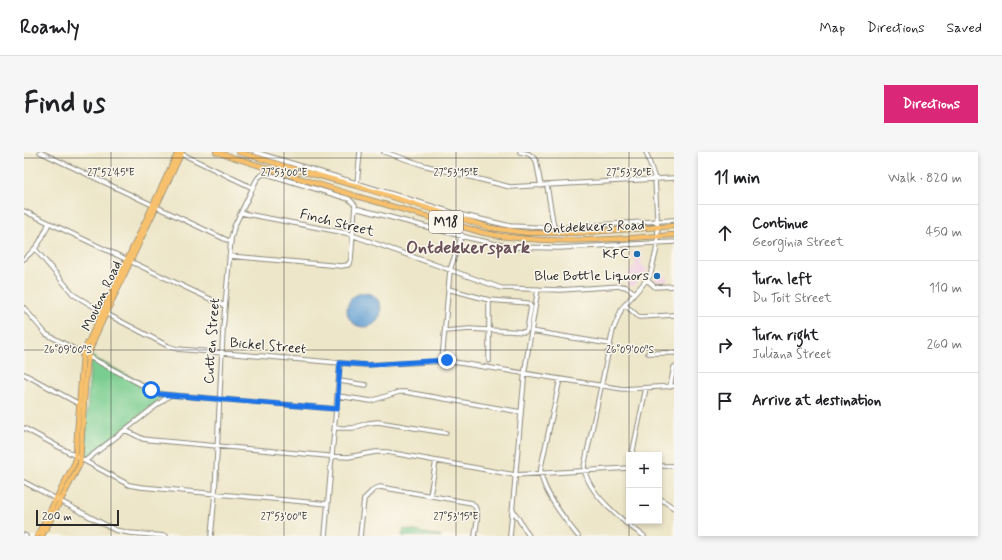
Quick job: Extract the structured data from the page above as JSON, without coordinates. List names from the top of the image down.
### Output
{
  "streets": {
    "main road": ["M18", "Ontdekkers Road", "Mouton Road"],
    "street": ["Finch Street", "Cutten Street", "Bickel Street"]
  },
  "crossings": [
    ["Finch Street", "Cutten Street"],
    ["Ontdekkers Road", "Cutten Street"],
    ["Mouton Road", "Bickel Street"],
    ["Cutten Street", "Bickel Street"]
  ],
  "districts": ["Ontdekkerspark"],
  "places": ["KFC", "Blue Bottle Liquors"],
  "scale_bar": "200 m",
  "page": {
    "header": "Roamly",
    "nav": ["Map", "Directions", "Saved"],
    "buttons": "Directions",
    "title": "Find us",
    "heading": ["11 min", "Walk · 820 m"],
    "list": [
      ["Continue", "Georginia Street", "450 m"],
      ["Turn left", "Du Toit Street", "110 m"],
      ["Turn right", "Juliana Street", "260 m"],
      "Arrive at destination"
    ],
    "map_buttons": ["+", "−"],
    "scale": "200 m"
  },
  "coordinates": [
    "27°52'45\"E",
    "27°53'00\"E",
    "27°53'15\"E",
    "27°53'30\"E",
    "26°09'00\"S"
  ]
}
